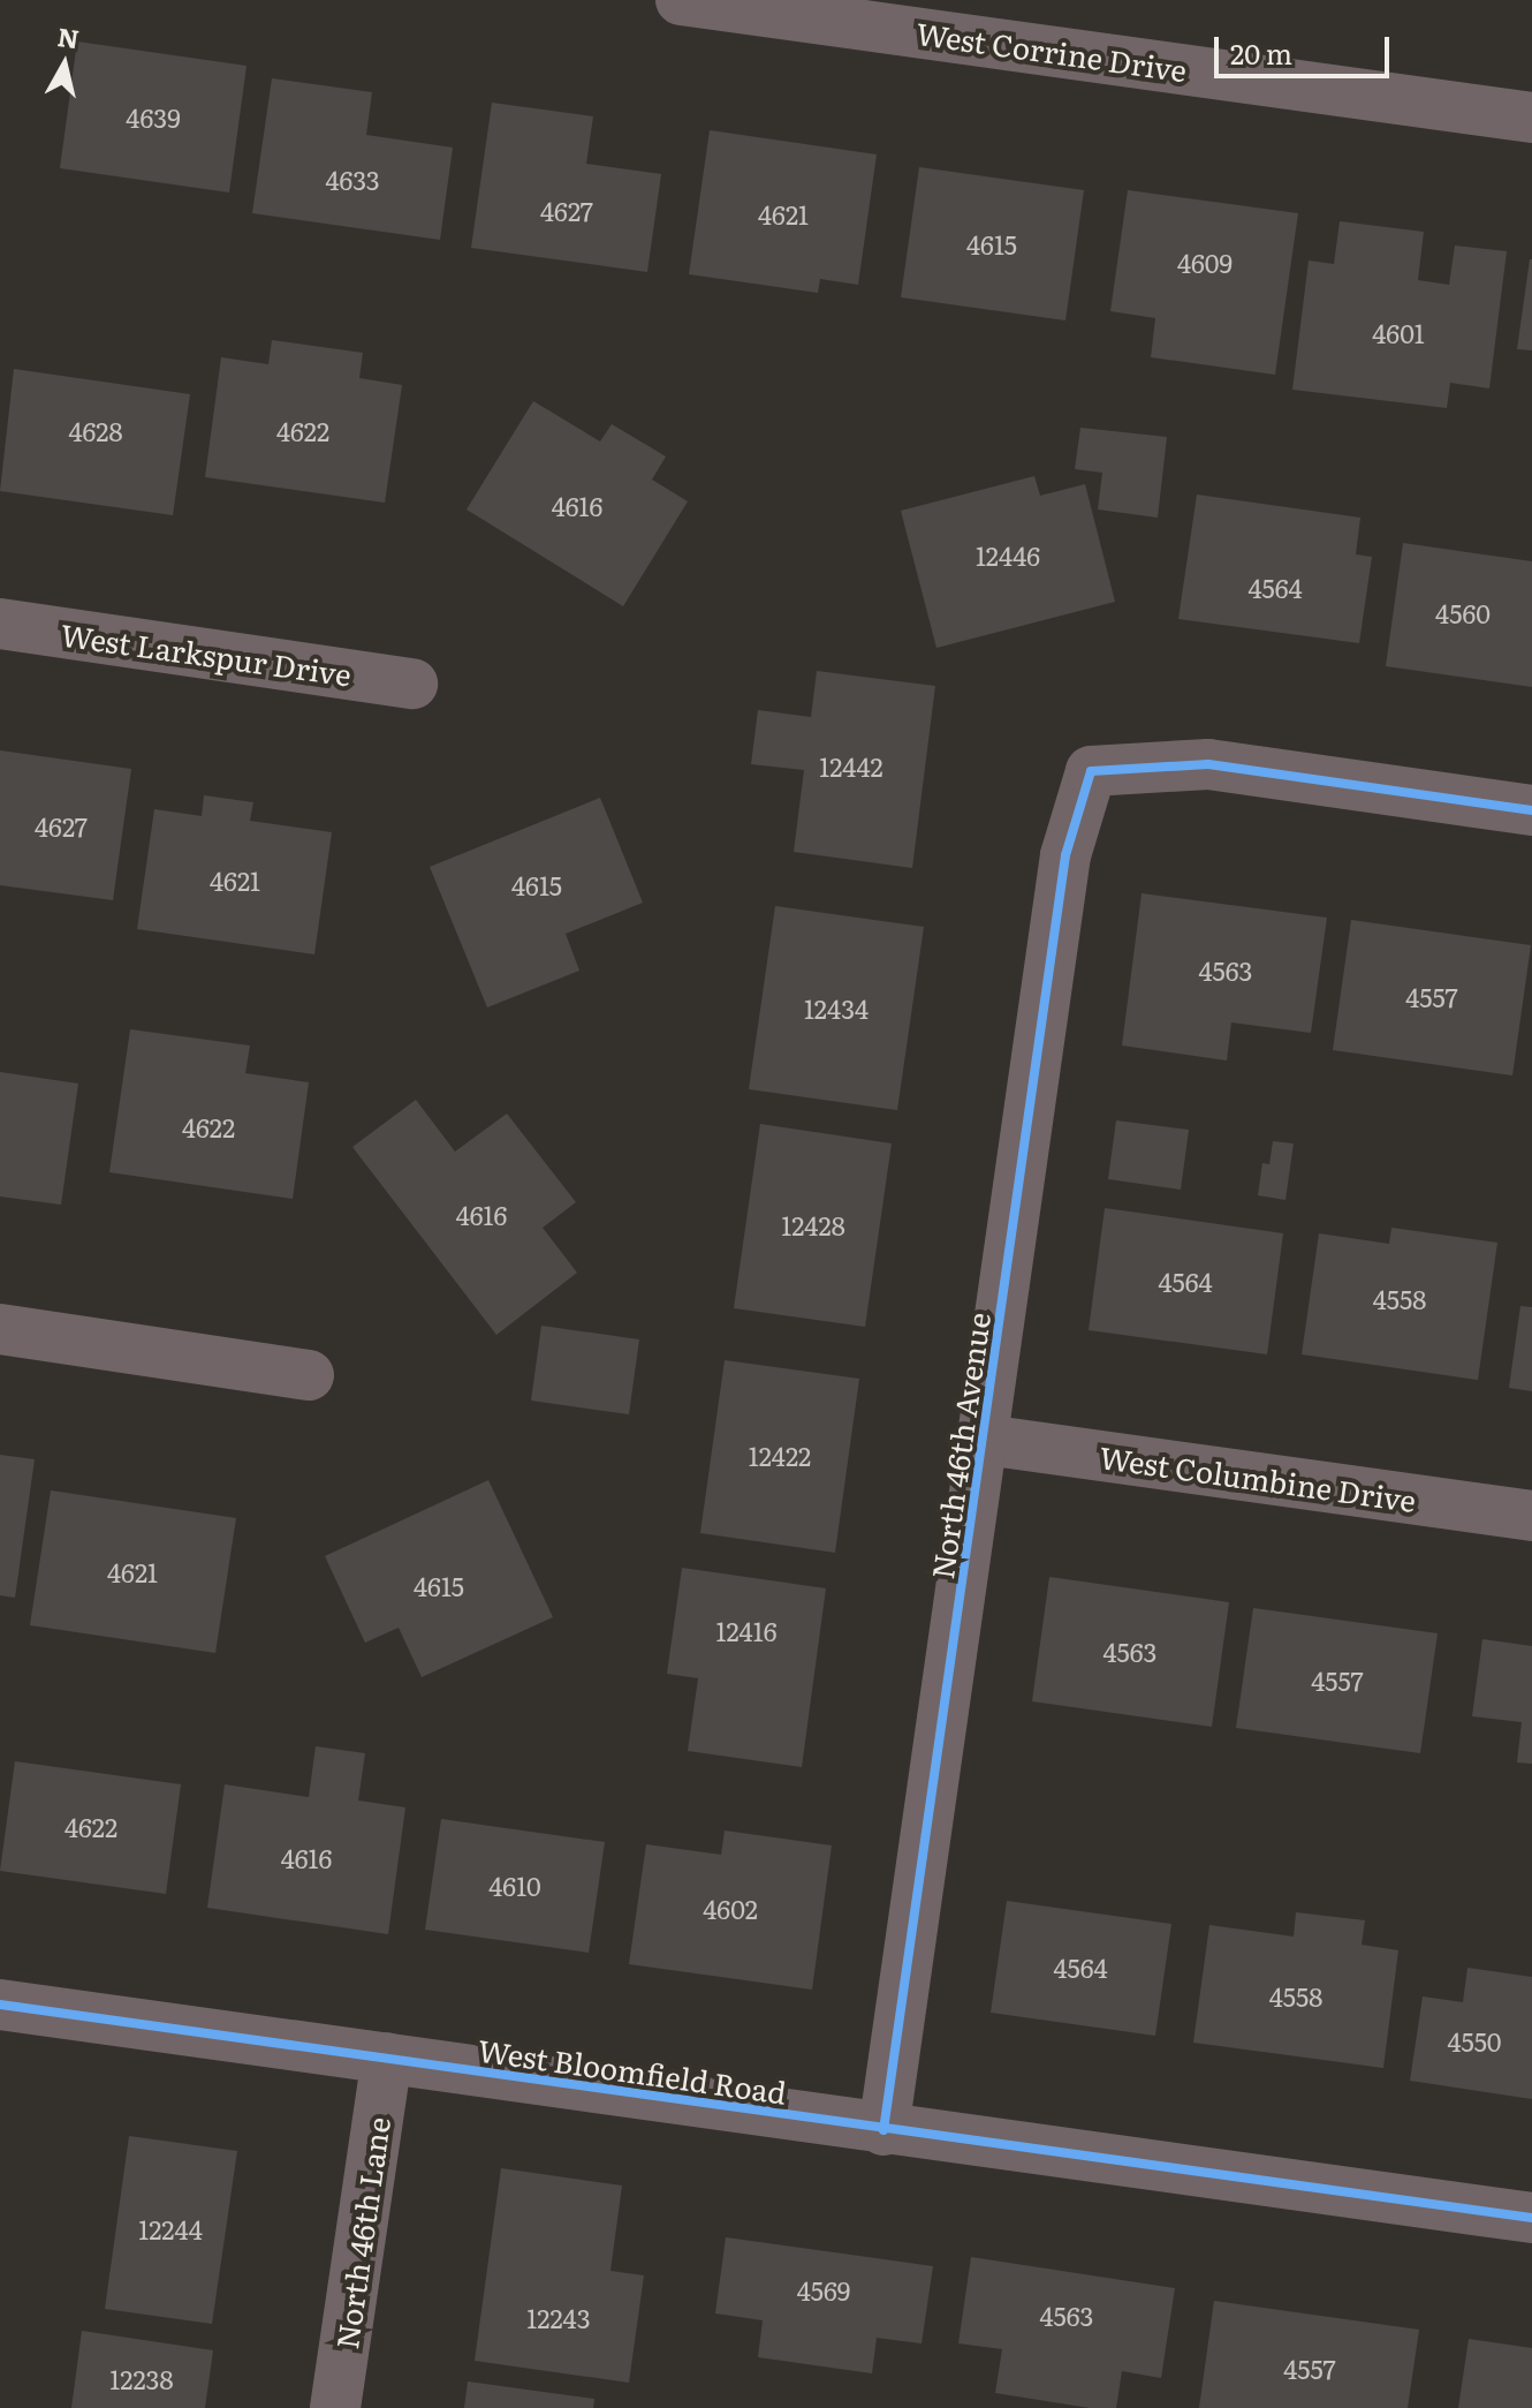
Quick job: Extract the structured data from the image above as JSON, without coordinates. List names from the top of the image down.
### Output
{
  "streets": {
    "street": [
      "West Corrine Drive",
      "West Larkspur Drive",
      "North 46th Avenue",
      "West Columbine Drive",
      "West Bloomfield Road",
      "North 46th Lane"
    ]
  },
  "crossings": [
    ["North 46th Avenue", "West Columbine Drive"],
    ["North 46th Avenue", "West Bloomfield Road"],
    ["West Bloomfield Road", "North 46th Lane"]
  ],
  "house_numbers": [
    "4639",
    "4633",
    "4627",
    "4621",
    "4615",
    "4609",
    "4601",
    "4628",
    "4622",
    "4616",
    "12446",
    "4564",
    "4560",
    "12442",
    "4627",
    "4621",
    "4615",
    "4563",
    "4557",
    "12434",
    "4622",
    "4616",
    "12428",
    "4564",
    "4558",
    "12422",
    "4621",
    "4615",
    "12416",
    "4563",
    "4557",
    "4622",
    "4616",
    "4610",
    "4602",
    "4564",
    "4558",
    "4550",
    "12244",
    "4569",
    "4563",
    "12243",
    "4557",
    "12238"
  ],
  "scale_bar": "20 m",
  "north": "top"
}
